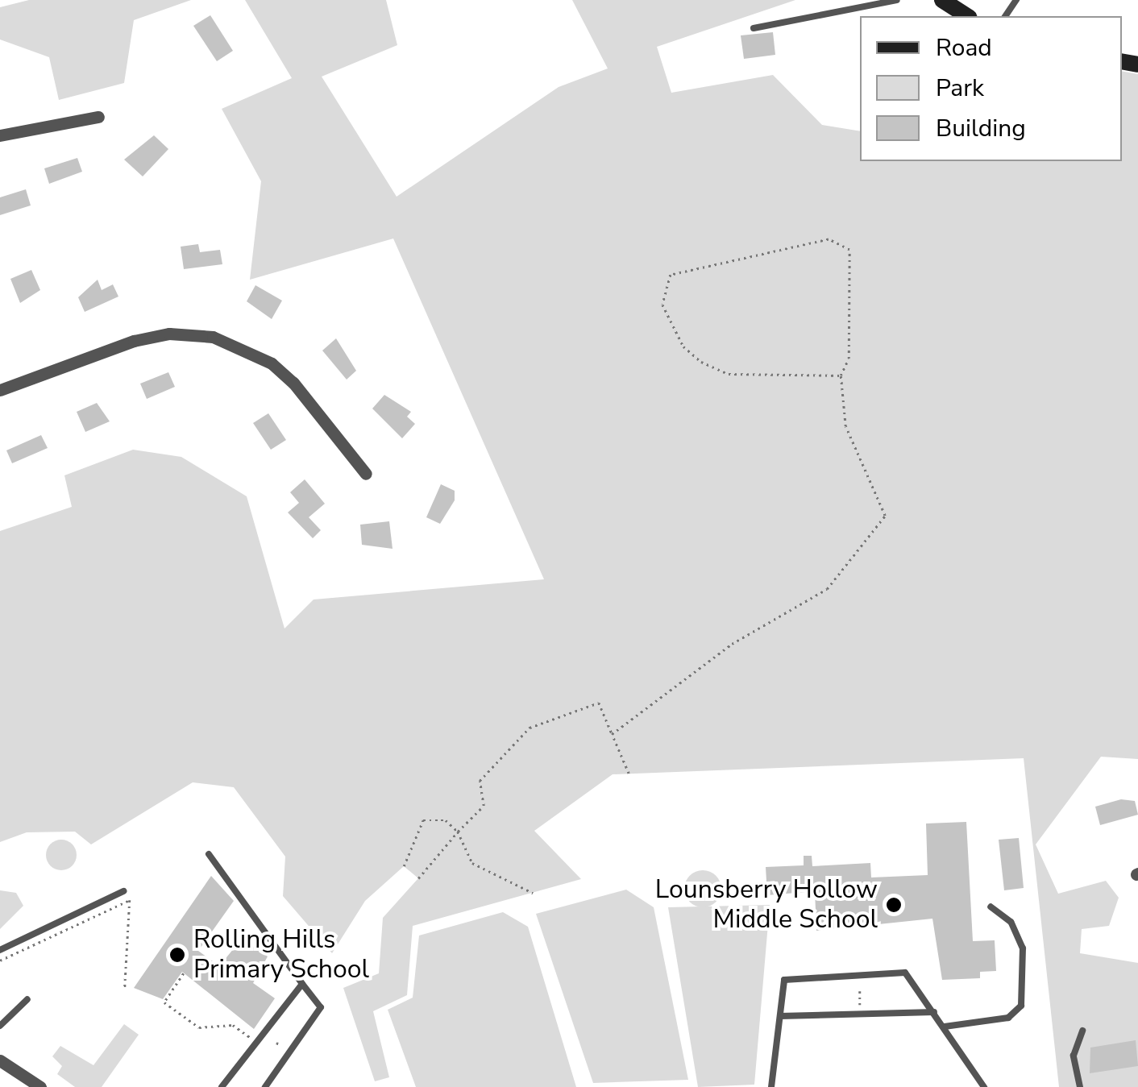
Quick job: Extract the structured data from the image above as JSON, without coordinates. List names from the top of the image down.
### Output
{
  "places": ["Lounsberry Hollow Middle School", "Rolling Hills Primary School"],
  "legend": ["Road", "Park", "Building"]
}
